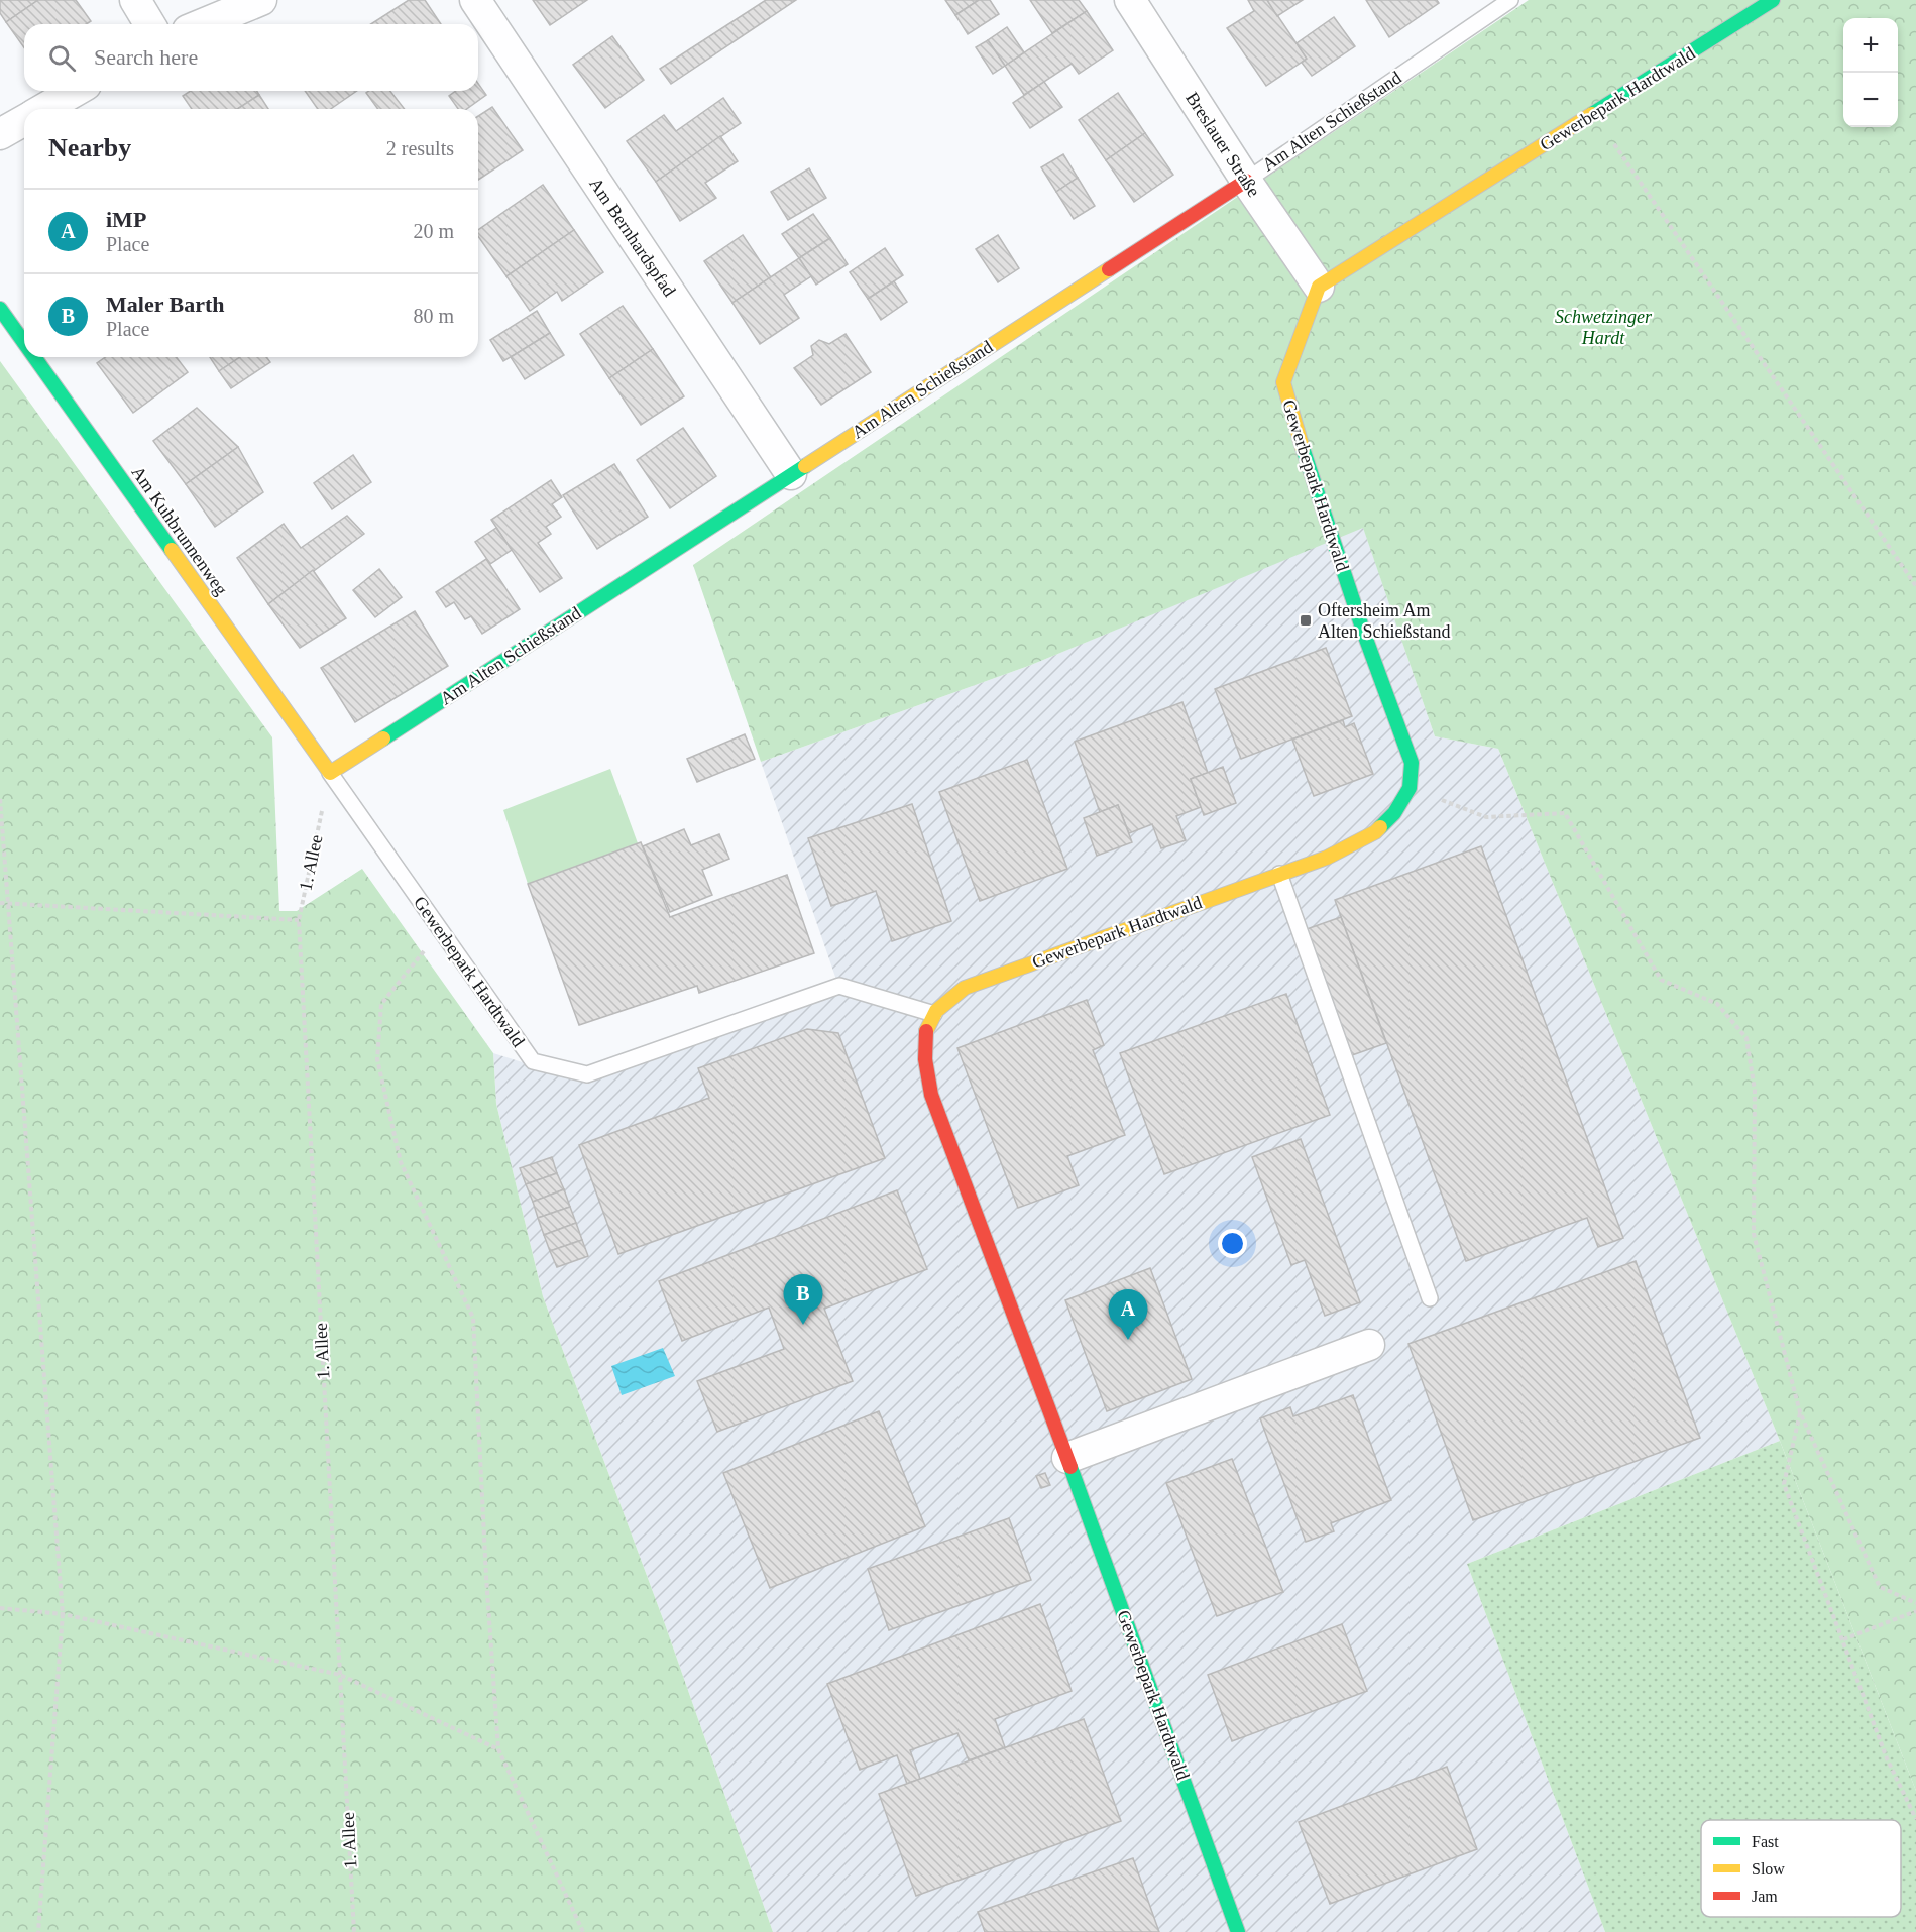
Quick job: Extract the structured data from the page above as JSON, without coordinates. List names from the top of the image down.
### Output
{
  "streets": {
    "street": [
      "Gewerbepark Hardtwald",
      "Am Alten Schießstand",
      "Breslauer Straße",
      "Am Bernhardspfad",
      "Am Kuhbrunnenweg"
    ],
    "path": ["1. Allee"]
  },
  "crossings": [
    ["Gewerbepark Hardtwald", "Am Alten Schießstand"],
    ["Gewerbepark Hardtwald", "Breslauer Straße"],
    ["Gewerbepark Hardtwald", "Am Kuhbrunnenweg"],
    ["Gewerbepark Hardtwald", "1. Allee"],
    ["Am Alten Schießstand", "Breslauer Straße"],
    ["Am Alten Schießstand", "Am Bernhardspfad"],
    ["Am Alten Schießstand", "Am Kuhbrunnenweg"],
    ["Am Alten Schießstand", "1. Allee"],
    ["Am Kuhbrunnenweg", "1. Allee"]
  ],
  "parks": ["Schwetzinger Hardt"],
  "places": {
    "transit": ["Oftersheim Am Alten Schießstand"]
  },
  "legend": ["Fast", "Slow", "Jam"],
  "page": {
    "map_buttons": ["+", "−"],
    "search": "Search here",
    "heading": ["Nearby", "2 results"],
    "list": [
      {
        "mark": "A",
        "name": "iMP",
        "note": "Place",
        "value": "20 m"
      },
      {
        "mark": "B",
        "name": "Maler Barth",
        "note": "Place",
        "value": "80 m"
      }
    ],
    "pins": ["B", "A"]
  }
}
